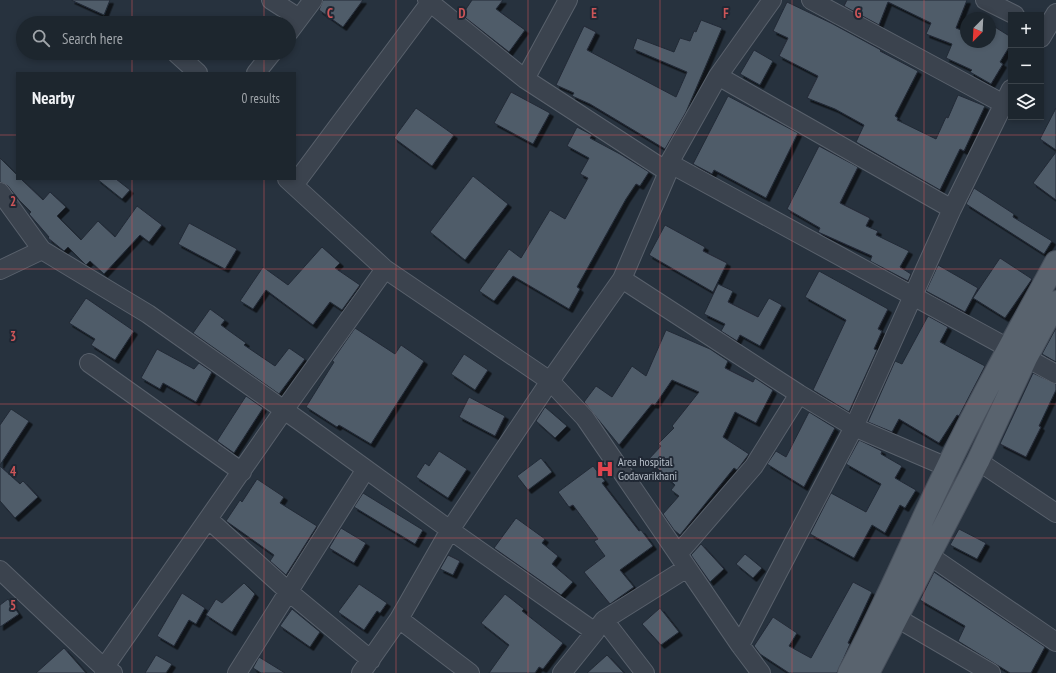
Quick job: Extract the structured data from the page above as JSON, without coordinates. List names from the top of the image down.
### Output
{
  "places": {
    "hospital": ["Area hospital Godavarikhani"]
  },
  "north": "bottom left",
  "page": {
    "map_buttons": ["+", "−"],
    "search": "Search here",
    "heading": ["Nearby", "0 results"]
  },
  "grid": {
    "columns": [
      "C",
      "D",
      "E",
      "F",
      "G"
    ],
    "rows": [
      "2",
      "3",
      "4",
      "5"
    ]
  }
}
